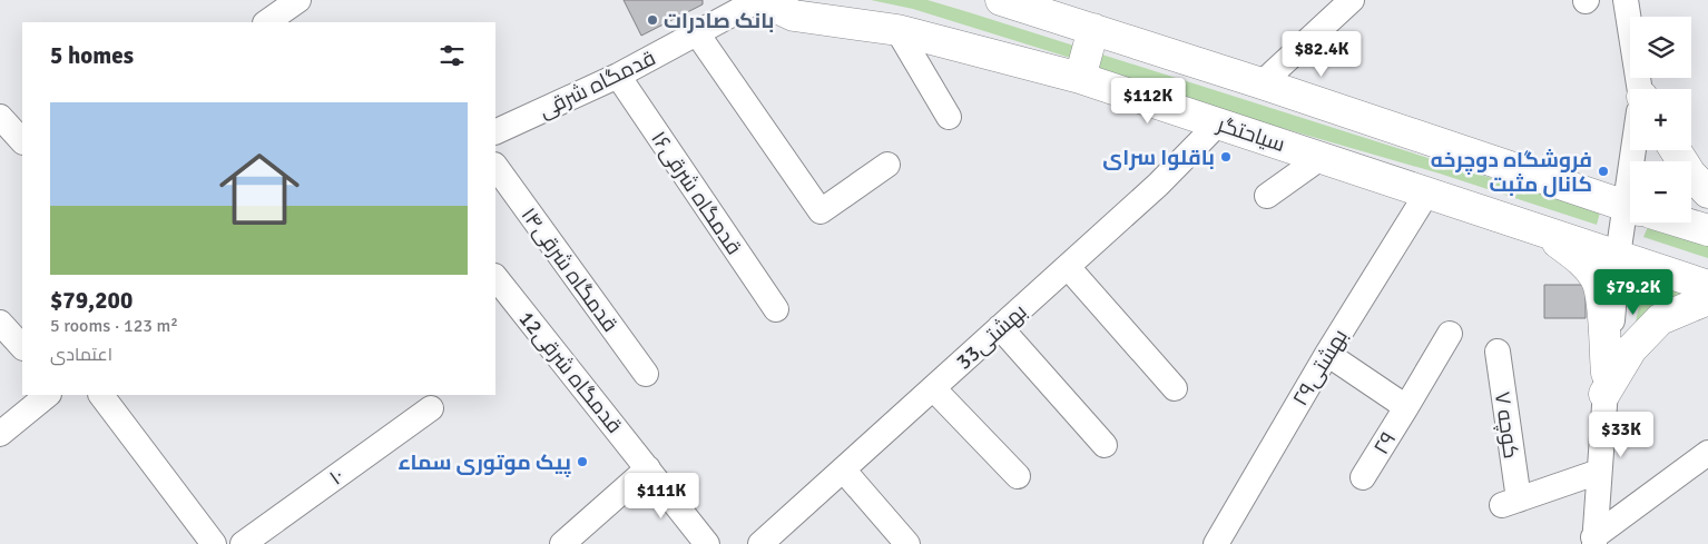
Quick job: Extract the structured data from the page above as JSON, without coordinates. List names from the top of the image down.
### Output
{
  "streets": {
    "main road": ["سیاحتگر"],
    "street": [
      "قدمگاه شرقی",
      "قدمگاه شرقی۱۶",
      "قدمگاه شرقی۱۴",
      "33بهشتی",
      "۲۹بهشتی",
      "12قدمگاه شرقی",
      "کوچه ۷",
      "۲۹",
      "۱۰"
    ]
  },
  "crossings": [
    ["قدمگاه شرقی", "سیاحتگر"],
    ["قدمگاه شرقی", "قدمگاه شرقی۱۶"],
    ["سیاحتگر", "33بهشتی"],
    ["سیاحتگر", "۲۹بهشتی"]
  ],
  "places": [
    "بانک صادرات",
    "باقلوا سرای",
    "فروشگاه دوچرخه کانال مثبت",
    "پیک موتوری سماء"
  ],
  "page": {
    "map_buttons": ["+", "−"],
    "heading": "5 homes",
    "price": [
      "$82.4K",
      "$112K",
      "$79.2K",
      "$33K",
      "$111K"
    ],
    "list": [
      {
        "name": "$79,200",
        "note": "5 rooms · 123 m² · اعتمادی"
      }
    ]
  }
}
